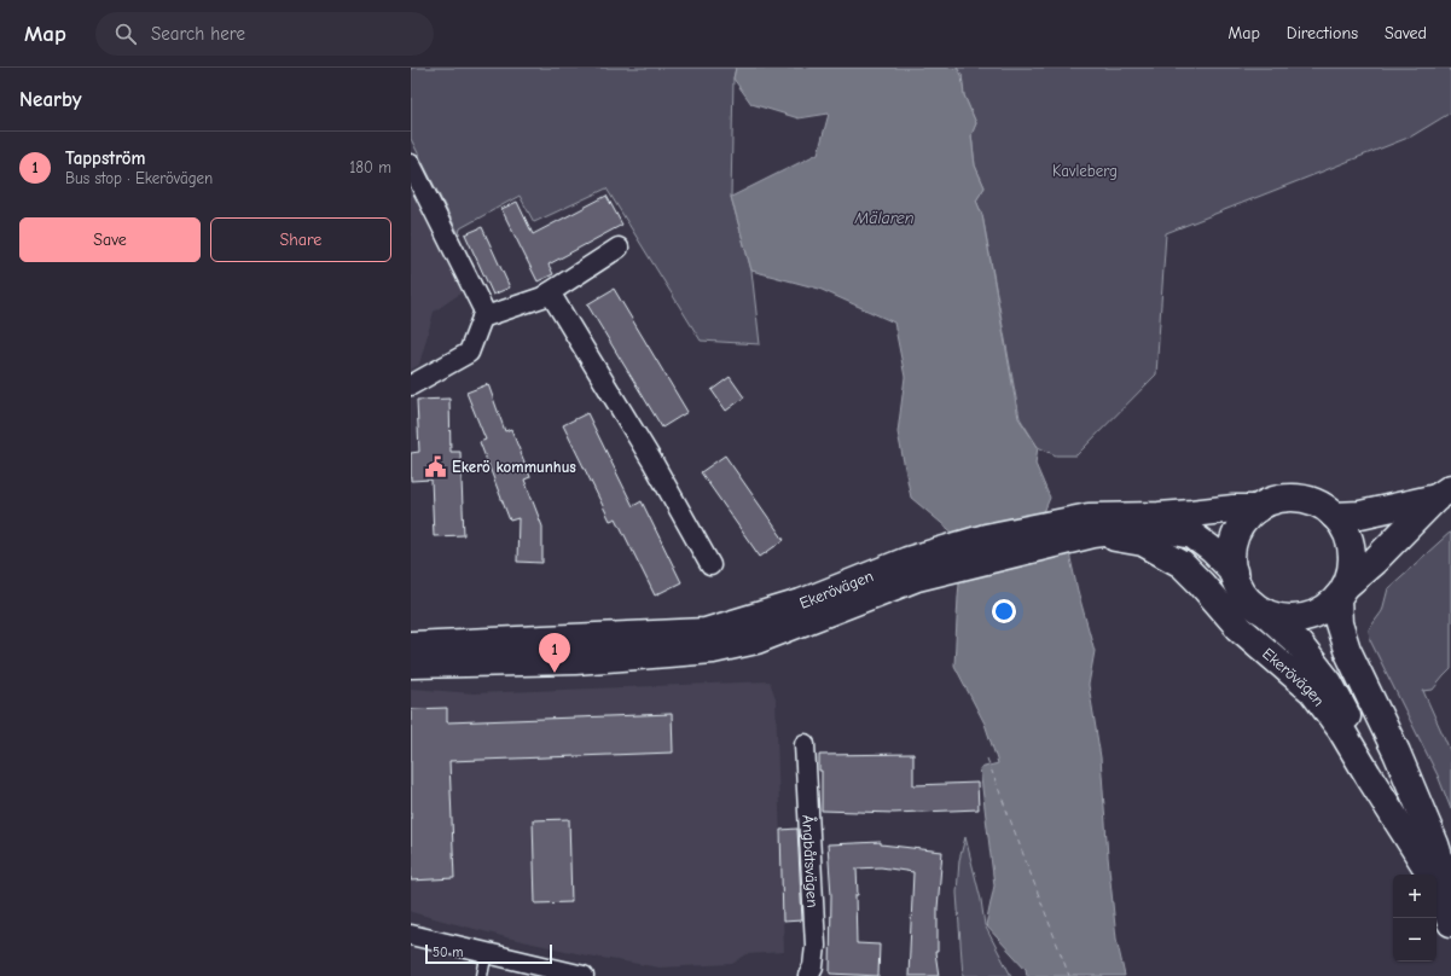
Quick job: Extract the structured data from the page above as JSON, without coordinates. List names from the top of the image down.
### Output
{
  "streets": {
    "main road": ["Ekerövägen"],
    "street": ["Ångbåtsvägen"]
  },
  "water": ["Mälaren"],
  "parks": ["Kavleberg"],
  "places": {
    "public building": ["Ekerö kommunhus"]
  },
  "scale_bar": "50 m",
  "page": {
    "header": "Map",
    "search": "Search here",
    "nav": ["Map", "Directions", "Saved"],
    "heading": "Nearby",
    "list": [
      {
        "mark": "1",
        "name": "Tappström",
        "note": "Bus stop · Ekerövägen",
        "value": "180 m"
      }
    ],
    "buttons": ["Save", "Share"],
    "pins": "1",
    "map_buttons": ["+", "−"],
    "scale": "50 m"
  }
}
